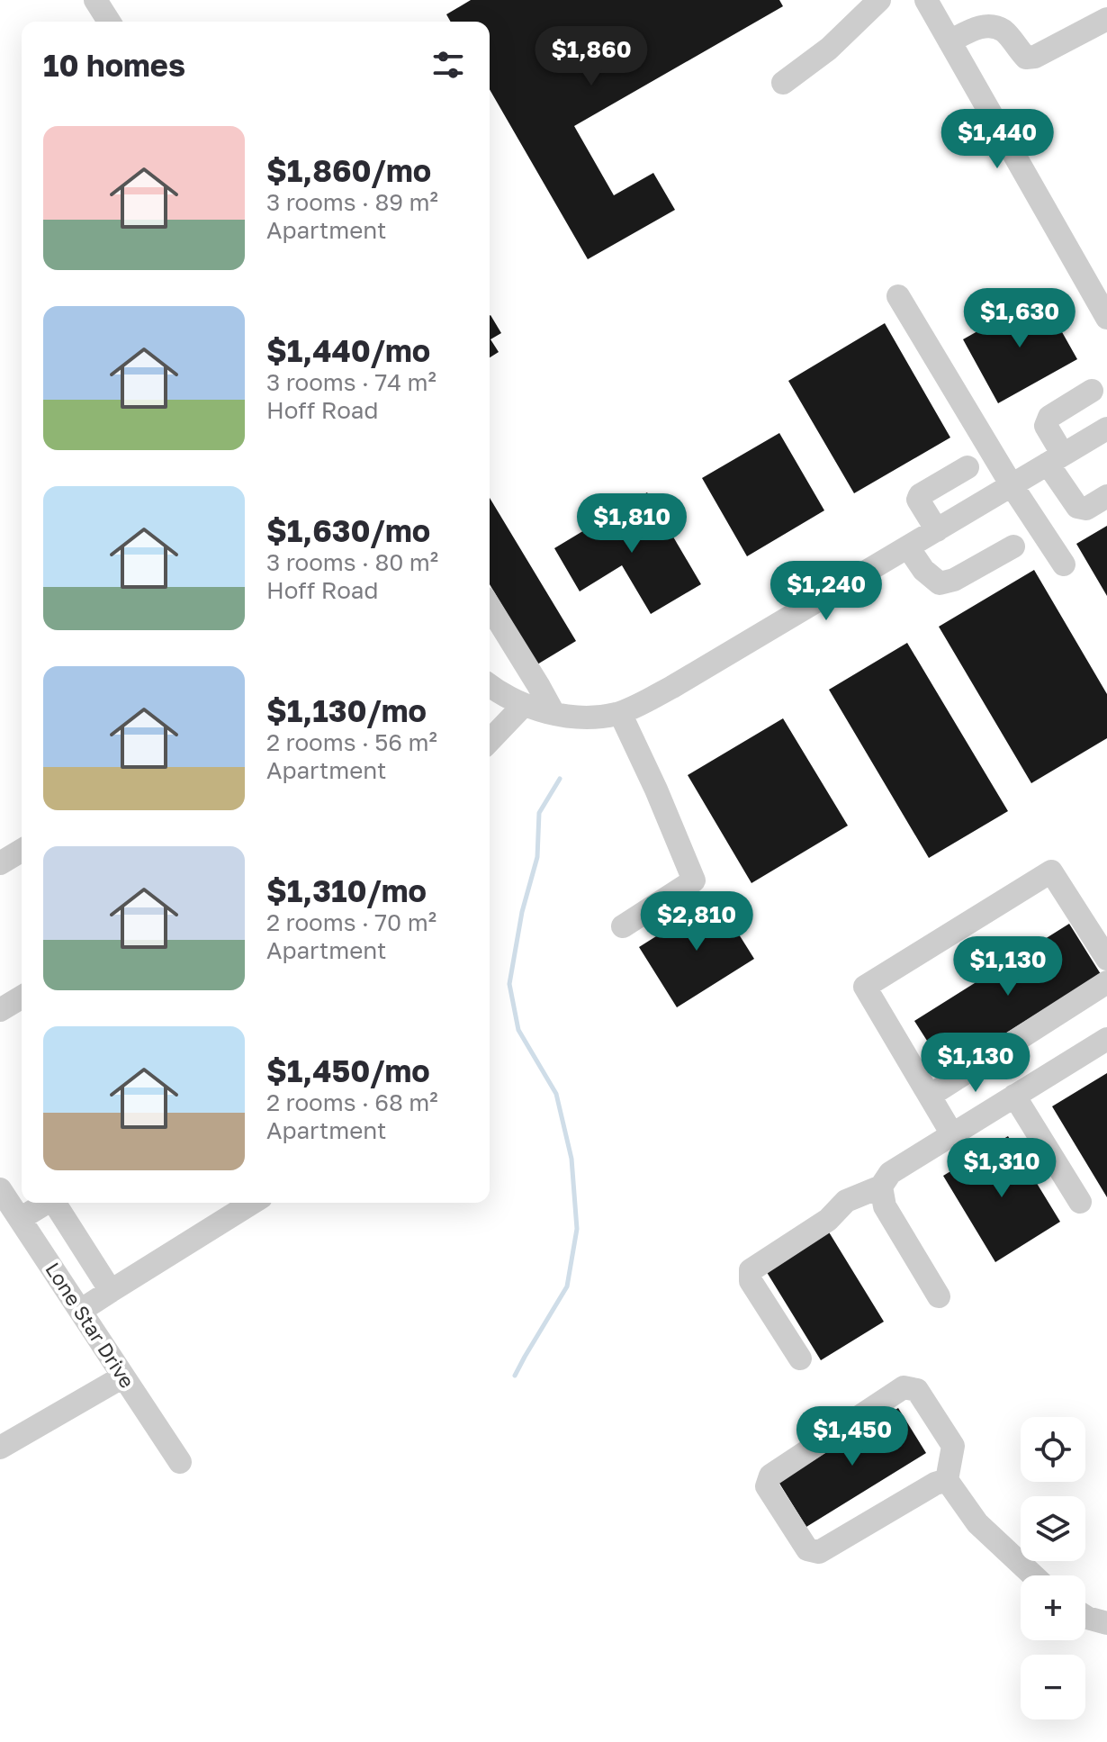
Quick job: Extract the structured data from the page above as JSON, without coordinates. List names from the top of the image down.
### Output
{
  "streets": {
    "street": ["Lone Star Drive"]
  },
  "page": {
    "heading": "10 homes",
    "price": [
      "$1,860",
      "$1,440",
      "$1,630",
      "$1,810",
      "$1,240",
      "$2,810",
      "$1,130",
      "$1,130",
      "$1,310",
      "$1,450"
    ],
    "list": [
      {
        "name": "$1,860/mo",
        "note": "3 rooms · 89 m² · Apartment"
      },
      {
        "name": "$1,440/mo",
        "note": "3 rooms · 74 m² · Hoff Road"
      },
      {
        "name": "$1,630/mo",
        "note": "3 rooms · 80 m² · Hoff Road"
      },
      {
        "name": "$1,130/mo",
        "note": "2 rooms · 56 m² · Apartment"
      },
      {
        "name": "$1,310/mo",
        "note": "2 rooms · 70 m² · Apartment"
      },
      {
        "name": "$1,450/mo",
        "note": "2 rooms · 68 m² · Apartment"
      }
    ],
    "map_buttons": ["+", "−"]
  }
}
